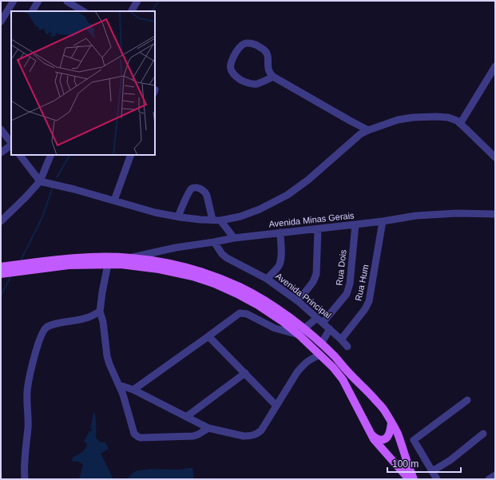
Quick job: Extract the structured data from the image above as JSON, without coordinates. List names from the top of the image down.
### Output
{
  "streets": {
    "street": [
      "Avenida Minas Gerais",
      "Rua Dois",
      "Rua Hum",
      "Avenida Principal"
    ]
  },
  "crossings": [
    ["Avenida Minas Gerais", "Rua Dois"],
    ["Avenida Minas Gerais", "Rua Hum"],
    ["Avenida Minas Gerais", "Avenida Principal"],
    ["Rua Dois", "Avenida Principal"],
    ["Rua Hum", "Avenida Principal"]
  ],
  "scale_bar": "100 m"
}
